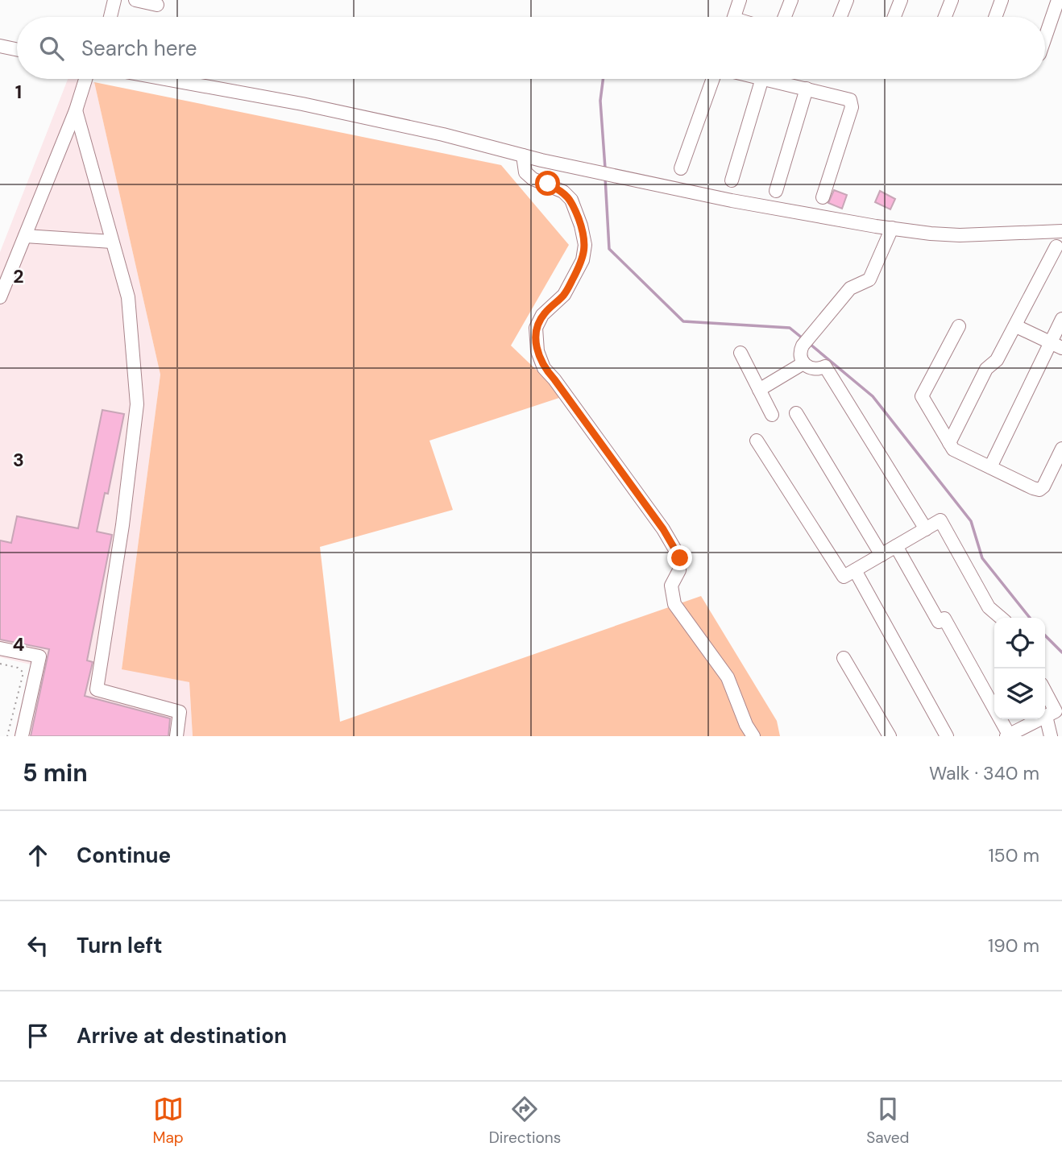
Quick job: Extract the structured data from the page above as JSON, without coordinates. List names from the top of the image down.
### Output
{
  "page": {
    "search": "Search here",
    "heading": ["5 min", "Walk · 340 m"],
    "list": [
      ["Continue", "150 m"],
      ["Turn left", "190 m"],
      "Arrive at destination"
    ],
    "nav": ["Map", "Directions", "Saved"]
  },
  "grid": {
    "rows": [
      "1",
      "2",
      "3",
      "4"
    ]
  }
}
